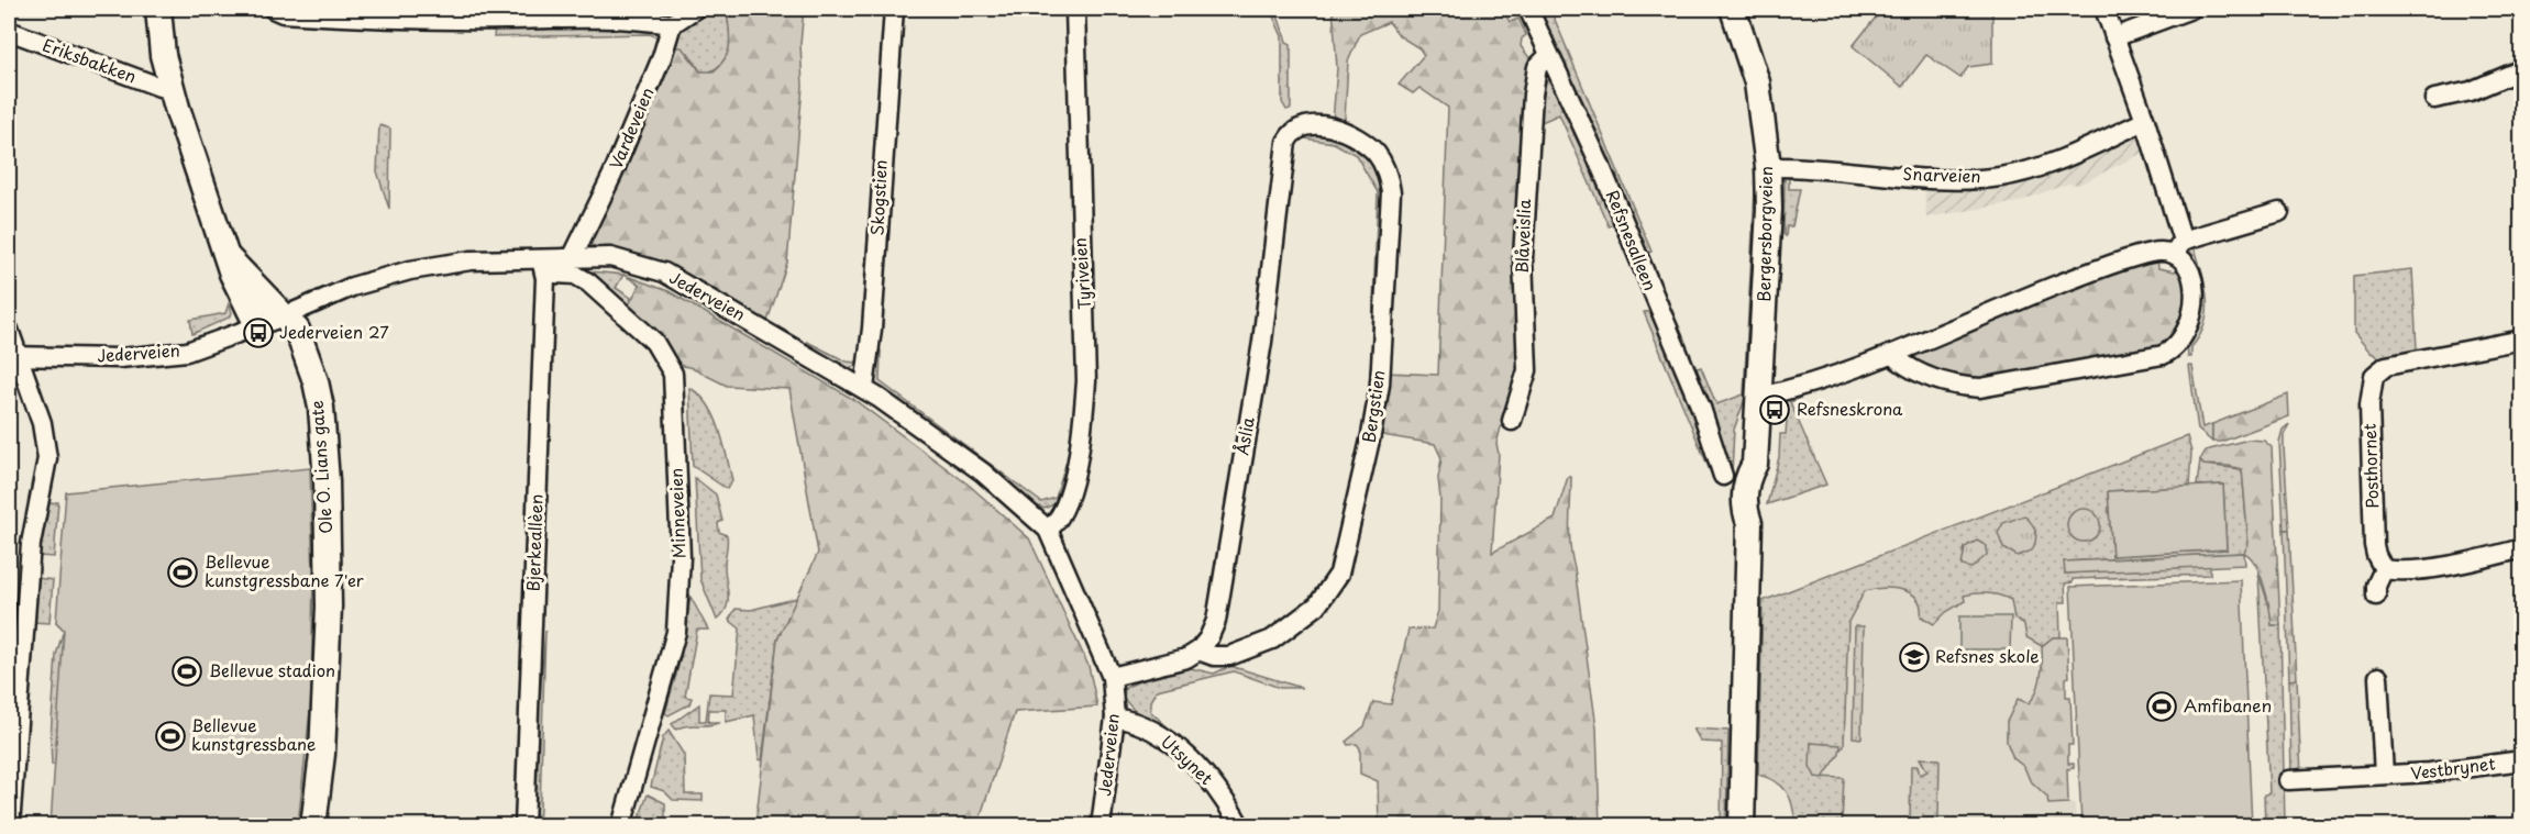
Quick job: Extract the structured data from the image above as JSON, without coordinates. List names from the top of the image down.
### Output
{
  "streets": {
    "street": [
      "Eriksbakken",
      "Vardeveien",
      "Snarveien",
      "Skogstien",
      "Bergersborgveien",
      "Blåveislia",
      "Refsnesalleen",
      "Tyriveien",
      "Jederveien",
      "Bergstien",
      "Åslia",
      "Posthornet",
      "Ole O. Lians gate",
      "Minneveien",
      "Bjerkeallèen",
      "Utsynet",
      "Vestbrynet"
    ]
  },
  "crossings": [
    ["Eriksbakken", "Ole O. Lians gate"],
    ["Vardeveien", "Jederveien"],
    ["Snarveien", "Bergersborgveien"],
    ["Skogstien", "Jederveien"],
    ["Blåveislia", "Refsnesalleen"],
    ["Tyriveien", "Jederveien"],
    ["Jederveien", "Ole O. Lians gate"],
    ["Jederveien", "Minneveien"],
    ["Jederveien", "Bjerkeallèen"],
    ["Jederveien", "Utsynet"],
    ["Bergstien", "Åslia"],
    ["Minneveien", "Bjerkeallèen"]
  ],
  "places": {
    "bus stop": ["Jederveien 27", "Refsneskrona"],
    "sports": [
      "Bellevue kunstgressbane 7'er",
      "Bellevue stadion",
      "Amfibanen",
      "Bellevue kunstgressbane"
    ],
    "school or university": ["Refsnes skole"]
  }
}
